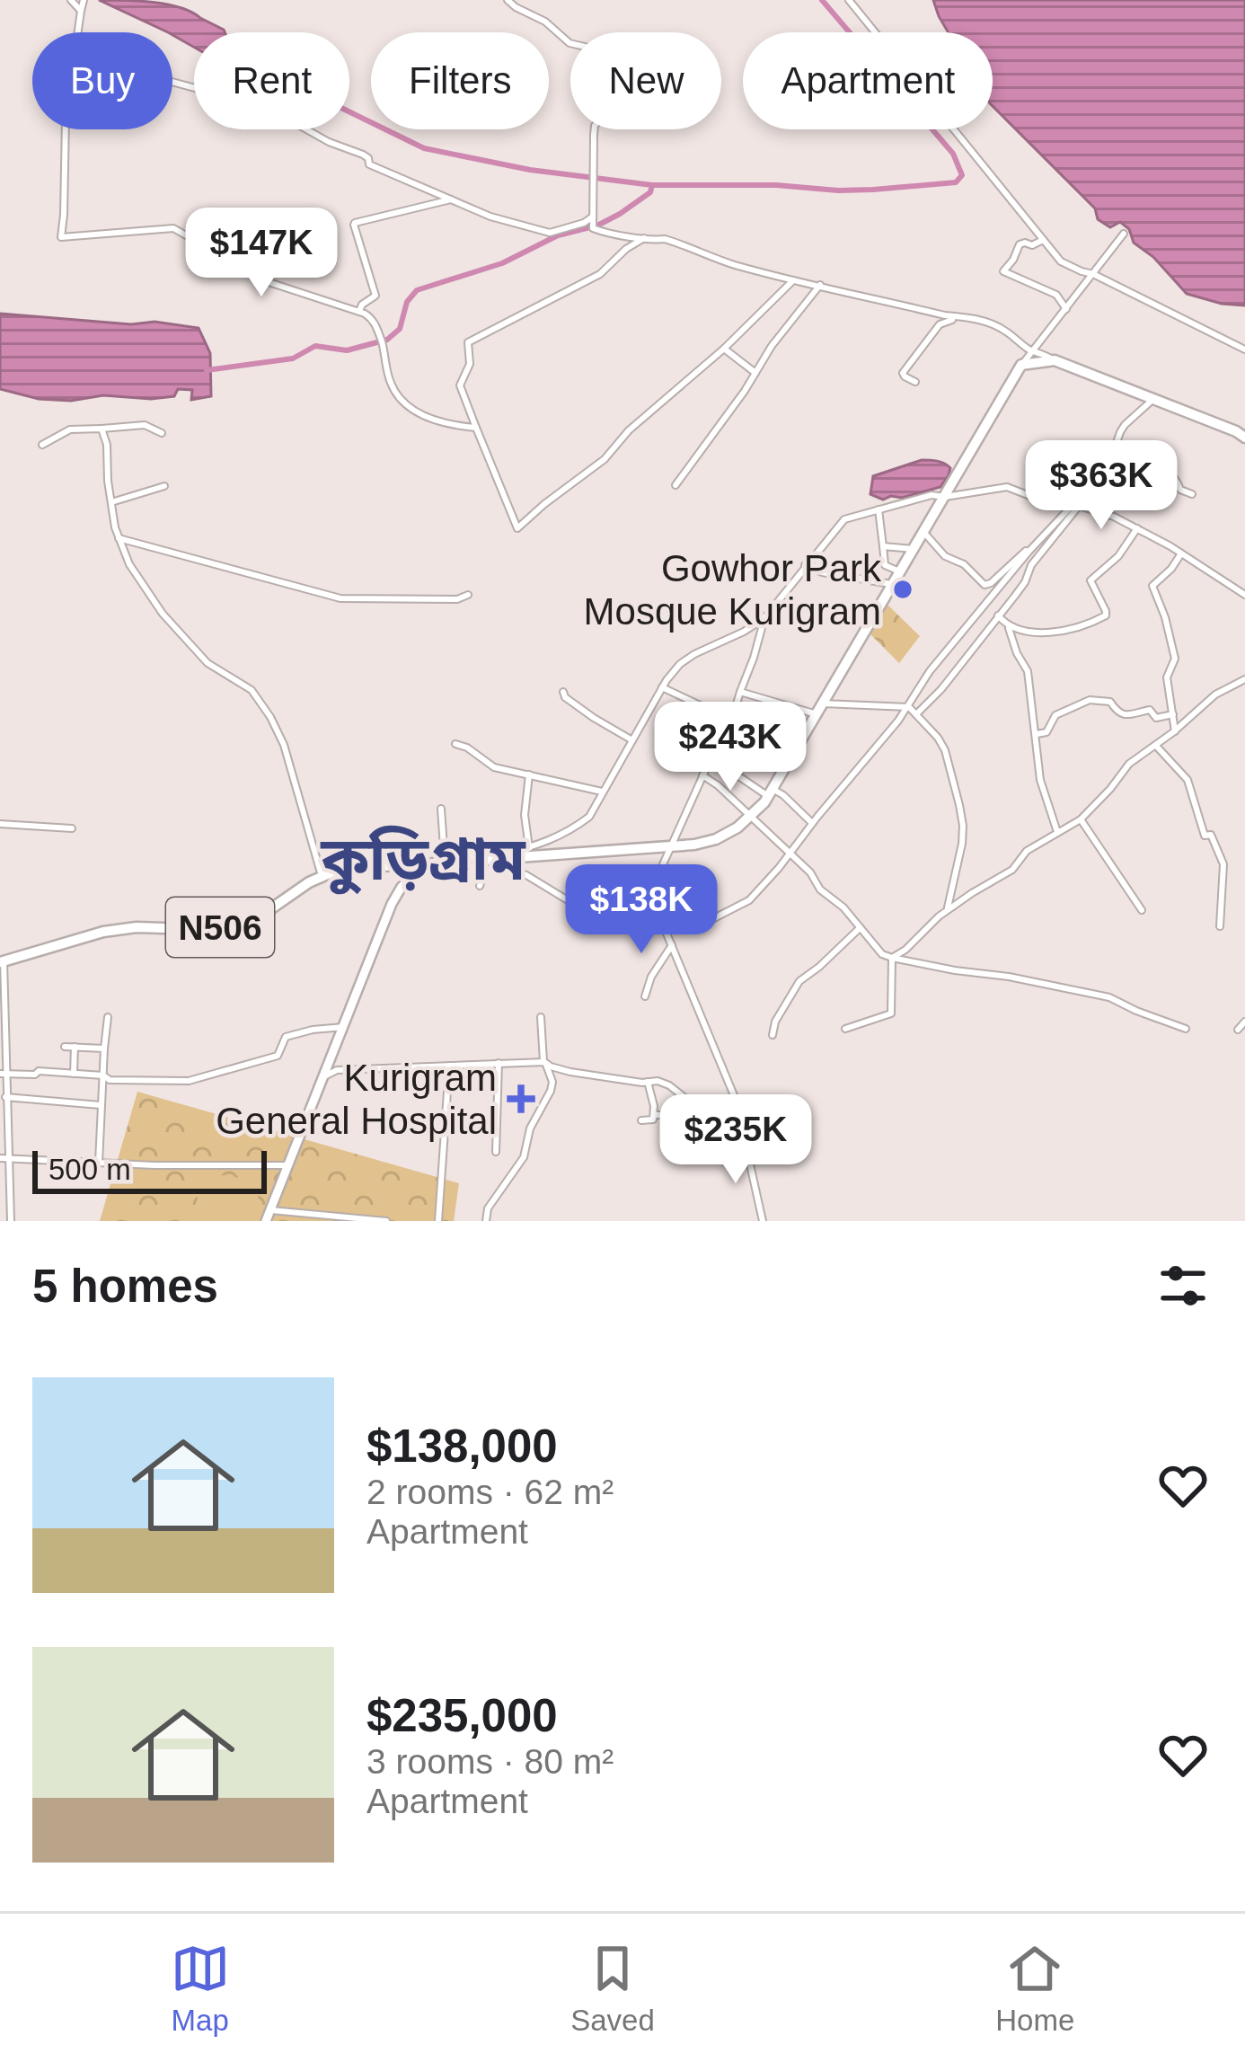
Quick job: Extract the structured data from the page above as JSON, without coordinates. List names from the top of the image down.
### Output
{
  "streets": {
    "highway": ["N506"]
  },
  "districts": ["কুড়িগ্রাম"],
  "places": {
    "other": ["Gowhor Park Mosque Kurigram"],
    "health": ["Kurigram General Hospital"]
  },
  "scale_bar": "500 m",
  "page": {
    "chip": [
      "Buy",
      "Rent",
      "Filters",
      "New",
      "Apartment"
    ],
    "price": [
      "$147K",
      "$363K",
      "$243K",
      "$138K",
      "$235K"
    ],
    "scale": "500 m",
    "heading": "5 homes",
    "list": [
      {
        "name": "$138,000",
        "note": "2 rooms · 62 m² · Apartment"
      },
      {
        "name": "$235,000",
        "note": "3 rooms · 80 m² · Apartment"
      }
    ],
    "tabs": ["Map", "Saved", "Home"]
  }
}
